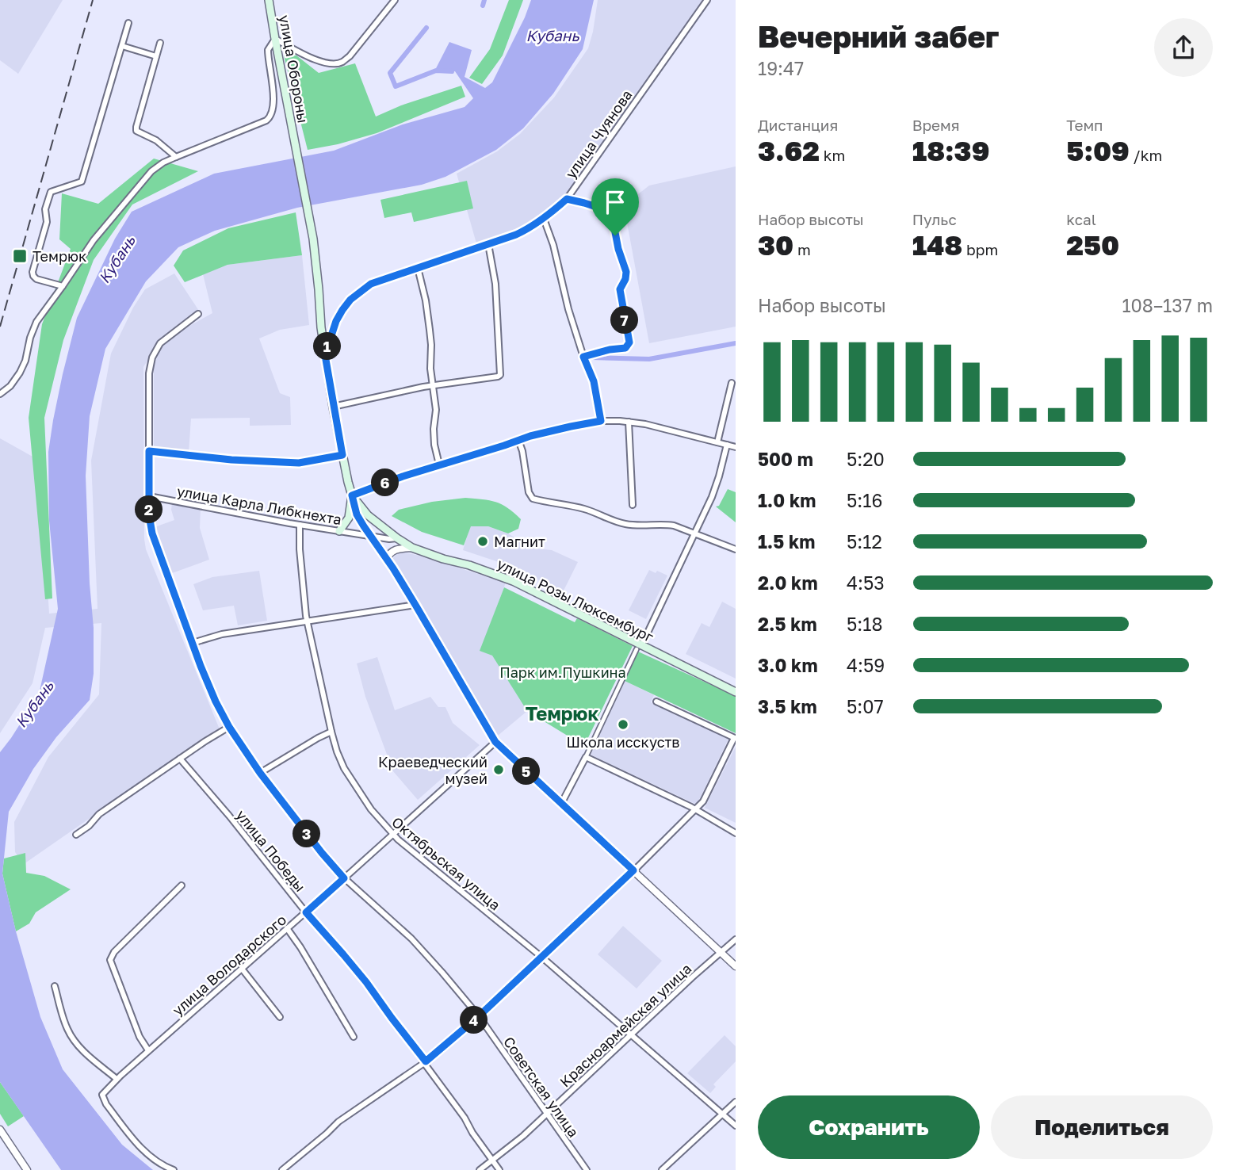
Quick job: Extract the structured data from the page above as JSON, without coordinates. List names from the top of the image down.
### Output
{
  "streets": {
    "main road": ["улица Обороны", "улица Розы Люксембург"],
    "street": [
      "улица Чуянова",
      "улица Карла Либкнехта",
      "улица Победы",
      "Октябрьская улица",
      "улица Володарского",
      "Красноармейская улица",
      "Советская улица"
    ]
  },
  "crossings": [
    ["улица Обороны", "улица Чуянова"],
    ["улица Обороны", "улица Розы Люксембург"],
    ["улица Карла Либкнехта", "улица Розы Люксембург"],
    ["улица Карла Либкнехта", "Октябрьская улица"],
    ["улица Карла Либкнехта", "Советская улица"],
    ["улица Победы", "улица Володарского"],
    ["улица Победы", "Красноармейская улица"],
    ["Октябрьская улица", "улица Володарского"],
    ["Октябрьская улица", "Красноармейская улица"],
    ["улица Володарского", "Советская улица"],
    ["Красноармейская улица", "Советская улица"]
  ],
  "districts": ["Темрюк"],
  "water": ["Кубань"],
  "parks": ["Парк им.Пушкина"],
  "places": {
    "transit": ["Темрюк"],
    "other": ["Магнит", "Школа исскуств", "Краеведческий музей"]
  },
  "page": {
    "heading": ["Вечерний забег", "19:47"],
    "stats": [
      ["Дистанция", "3.62 km"],
      ["Время", "18:39"],
      ["Темп", "5:09 /km"],
      ["Набор высоты", "30 m"],
      ["Пульс", "148 bpm"],
      ["kcal", "250"]
    ],
    "chart": ["Набор высоты", "108–137 m"],
    "pins": [
      "7",
      "1",
      "6",
      "2",
      "5",
      "3",
      "4"
    ],
    "list": [
      {
        "name": "500 m",
        "note": "5:20"
      },
      {
        "name": "1.0 km",
        "note": "5:16"
      },
      {
        "name": "1.5 km",
        "note": "5:12"
      },
      {
        "name": "2.0 km",
        "note": "4:53"
      },
      {
        "name": "2.5 km",
        "note": "5:18"
      },
      {
        "name": "3.0 km",
        "note": "4:59"
      },
      {
        "name": "3.5 km",
        "note": "5:07"
      }
    ],
    "buttons": ["Сохранить", "Поделиться"]
  }
}
